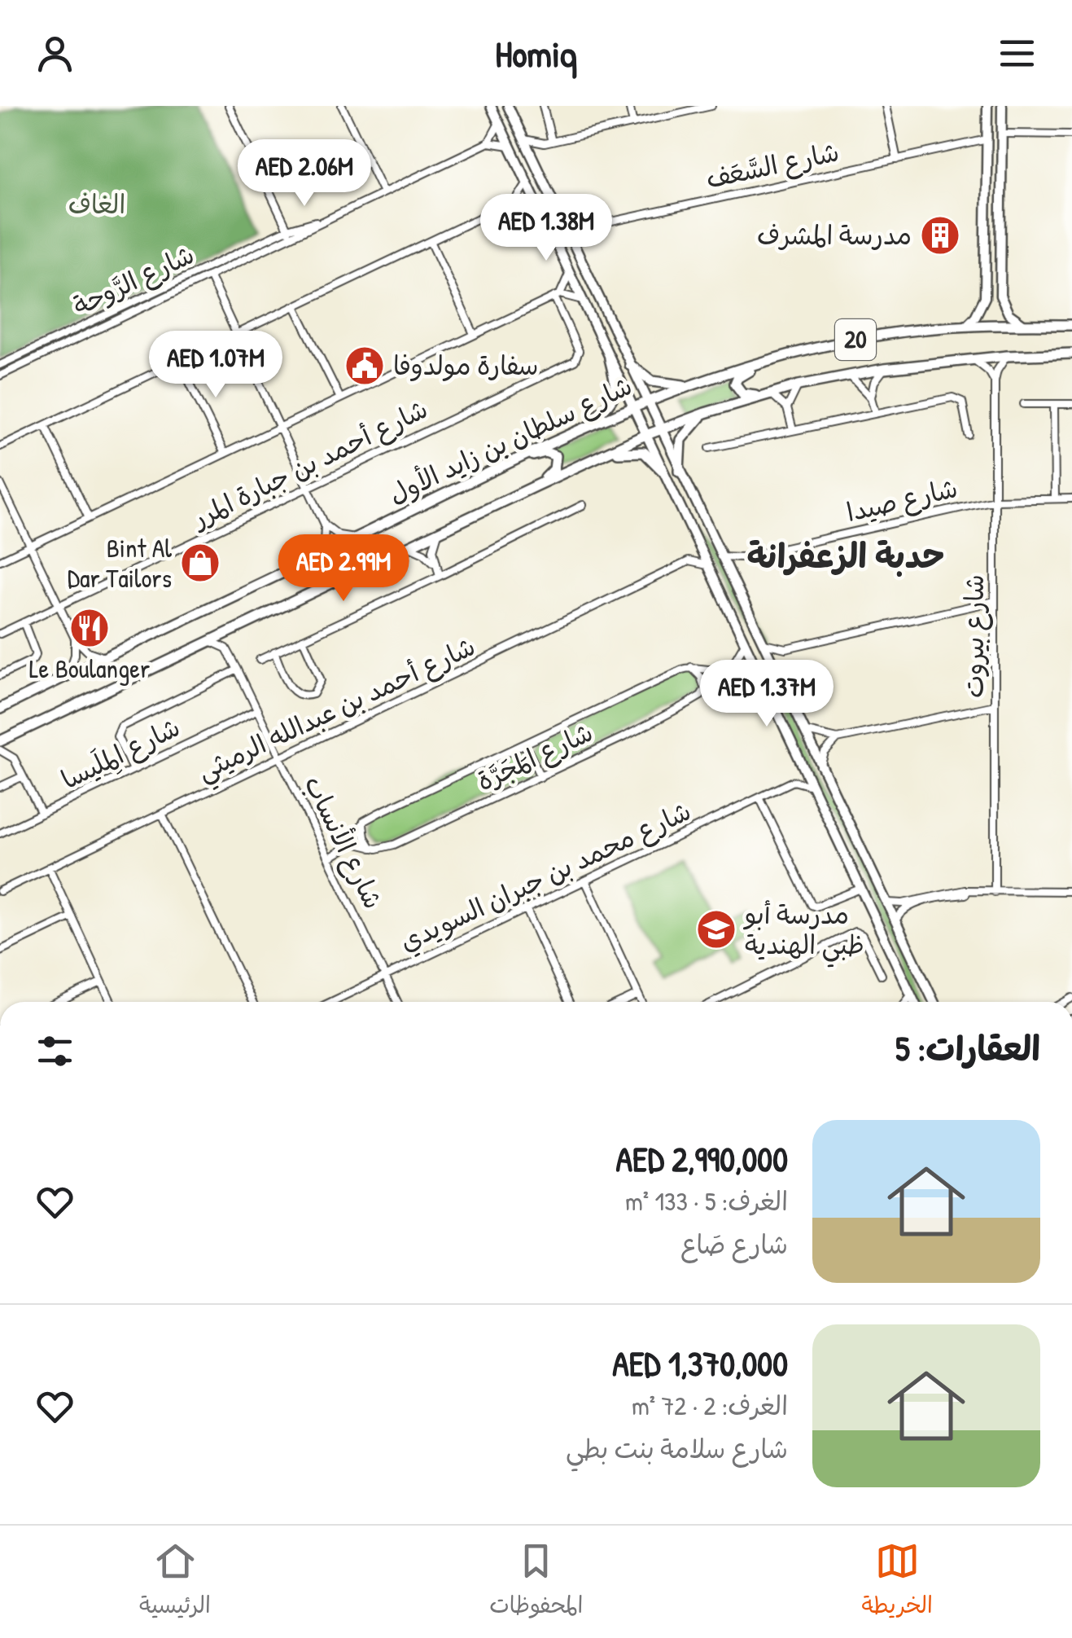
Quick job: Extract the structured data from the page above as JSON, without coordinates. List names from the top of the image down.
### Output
{
  "streets": {
    "main road": ["20", "شارع سلطان بن زايد الأول"],
    "street": [
      "شارع السَّعَف",
      "شارع الرَّوحة",
      "شارع أحمد بن جبارة المرر",
      "شارع صيدا",
      "شارع بيروت",
      "شارع أحمد بن عبدالله الرميثي",
      "شارع المِلَيسا",
      "شارع المَجَرَّة",
      "شارع الأنساب",
      "شارع محمد بن جبران السويدي"
    ]
  },
  "crossings": [
    ["شارع سلطان بن زايد الأول", "شارع بيروت"],
    ["شارع صيدا", "شارع بيروت"],
    ["شارع أحمد بن عبدالله الرميثي", "شارع الأنساب"],
    ["شارع المِلَيسا", "شارع الأنساب"],
    ["شارع الأنساب", "شارع محمد بن جبران السويدي"]
  ],
  "districts": ["حدبة الزعفرانة"],
  "parks": ["الغاف"],
  "places": {
    "building": ["مدرسة المشرف"],
    "public building": ["سفارة مولدوفا"],
    "shop": ["Bint Al Dar Tailors"],
    "restaurant": ["Le Boulanger"],
    "school or university": ["مدرسة أبو ظبي الهندية"]
  },
  "page": {
    "header": "Homiq",
    "price": [
      "AED 2.06M",
      "AED 1.38M",
      "AED 1.07M",
      "AED 2.99M",
      "AED 1.37M"
    ],
    "heading": "العقارات: 5",
    "list": [
      {
        "name": "AED 2,990,000",
        "note": "الغرف: 5 · 133 m² · شارع صَاع"
      },
      {
        "name": "AED 1,370,000",
        "note": "الغرف: 2 · 72 m² · شارع سلامة بنت بطي"
      }
    ],
    "tabs": ["الخريطة", "المحفوظات", "الرئيسية"]
  }
}
